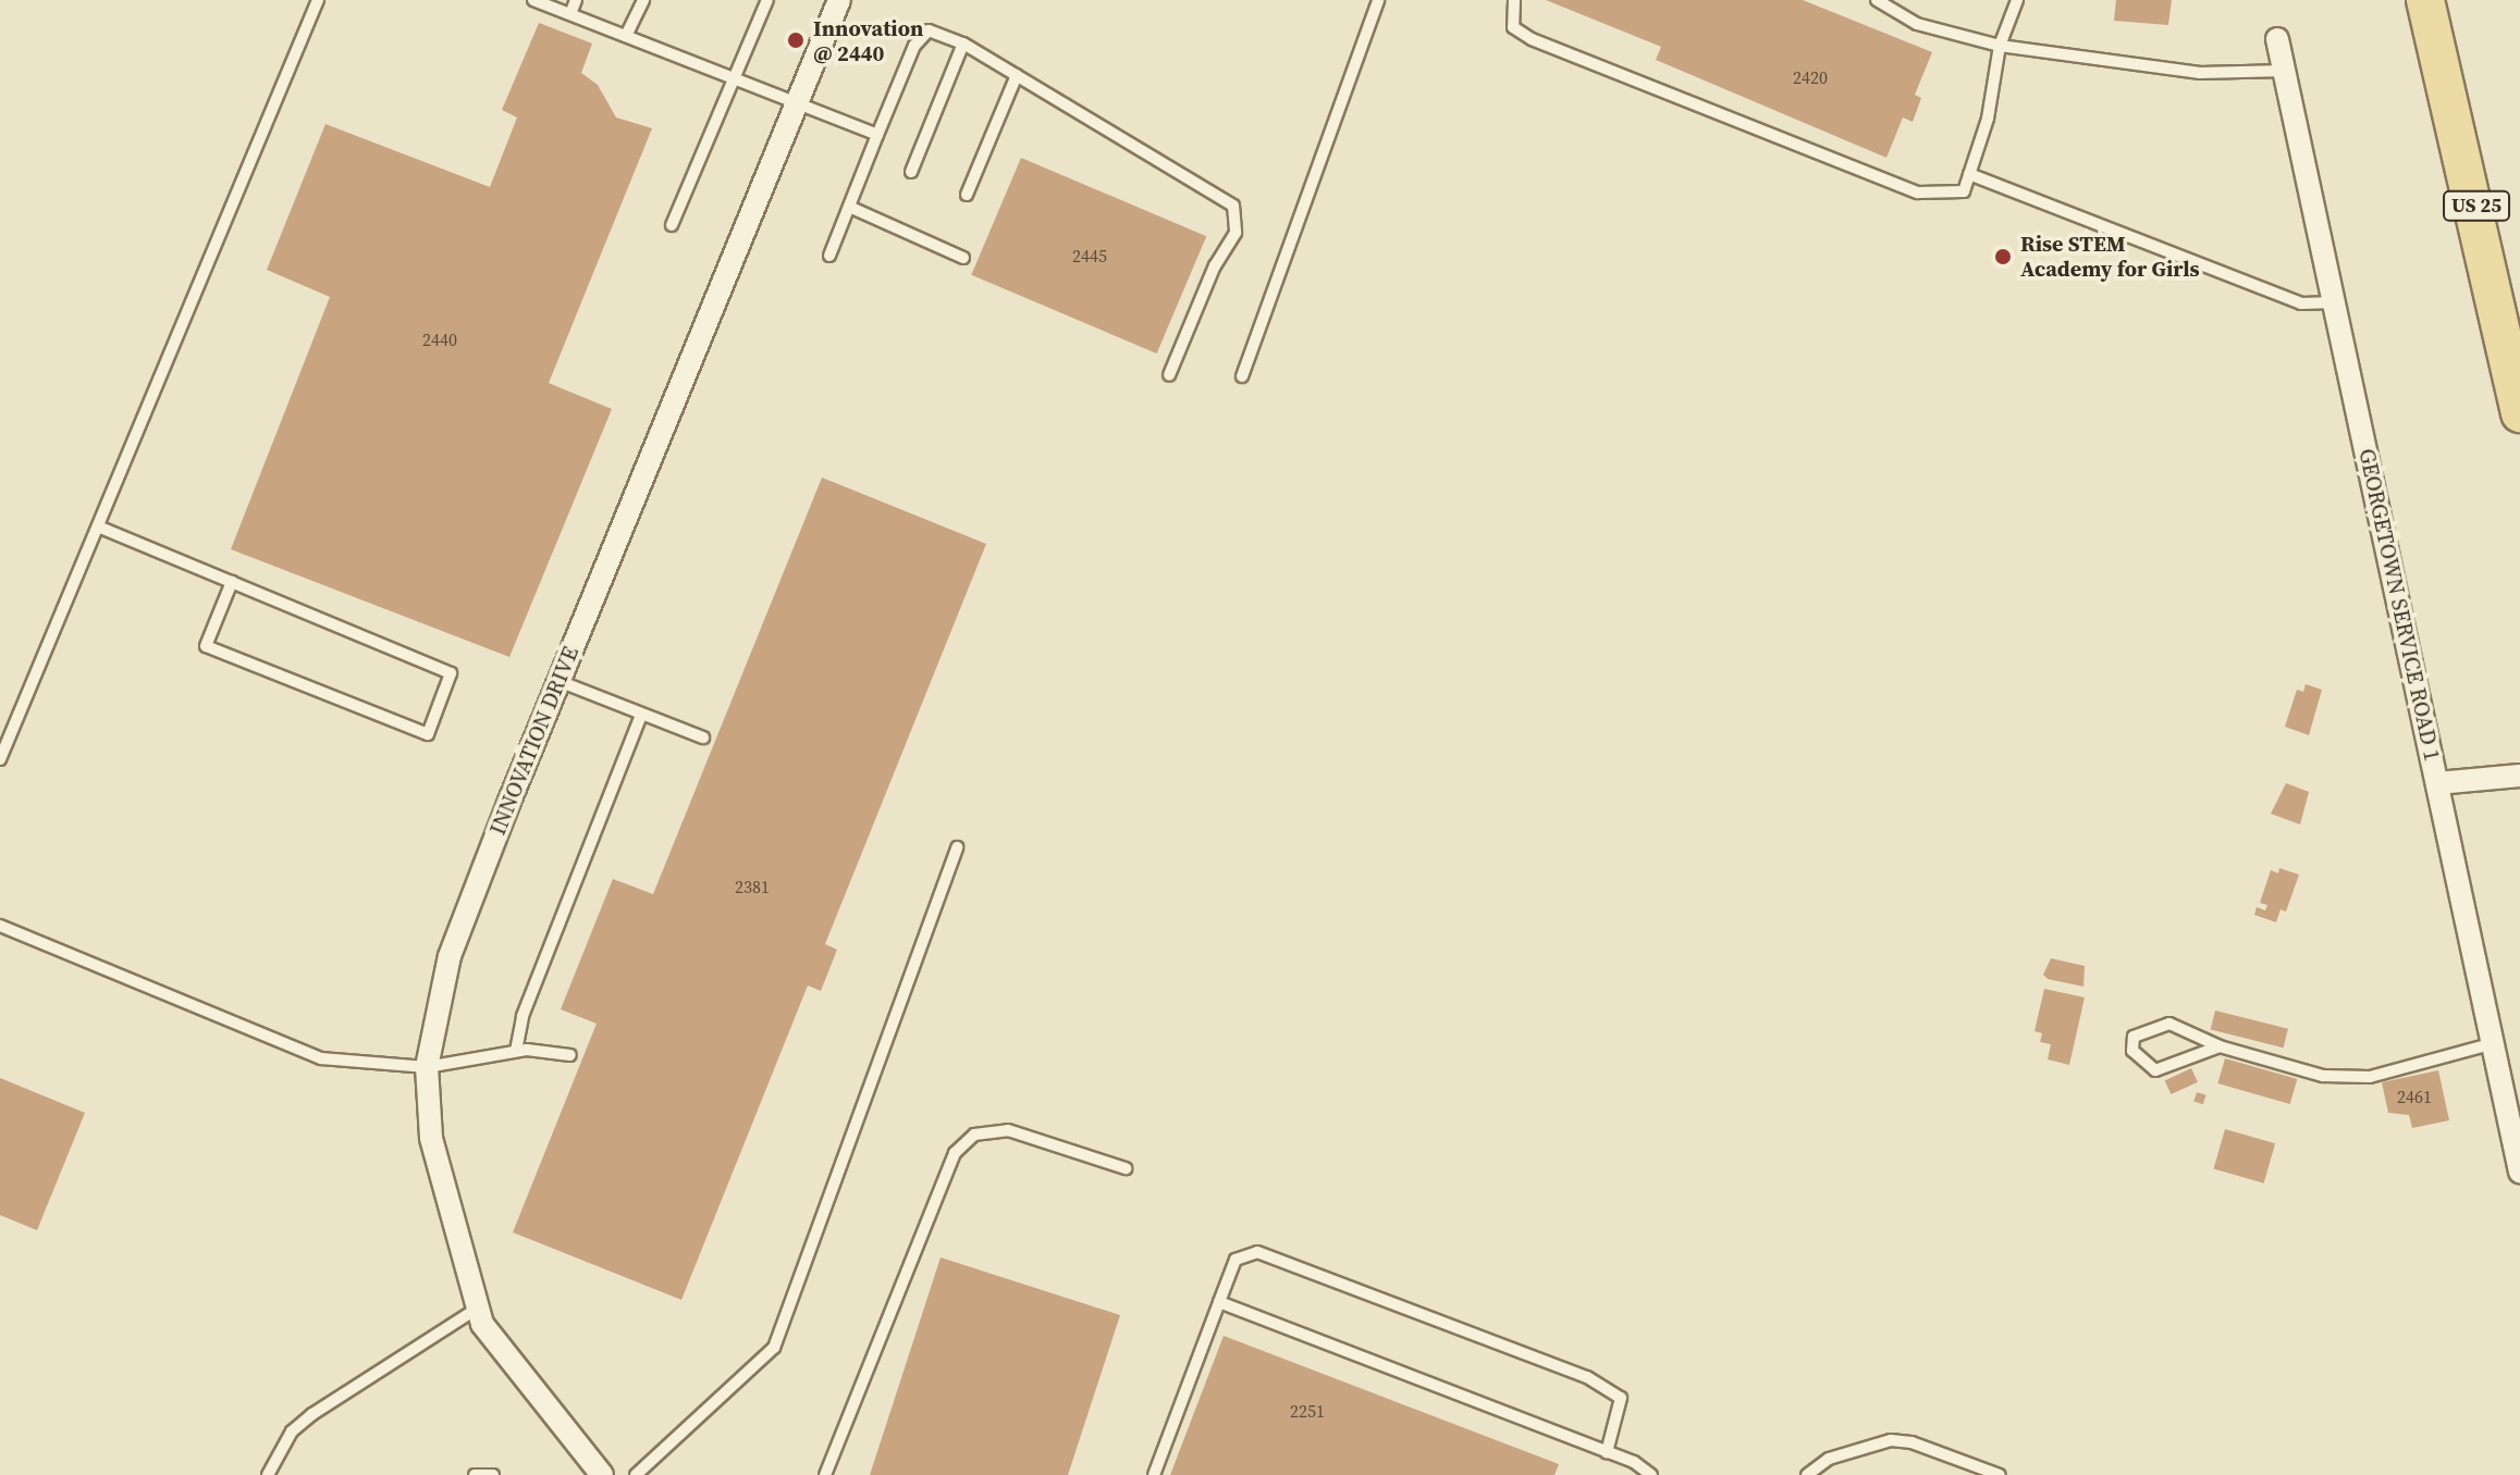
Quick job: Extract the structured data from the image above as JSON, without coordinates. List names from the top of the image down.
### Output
{
  "streets": {
    "main road": ["US 25"],
    "street": ["GEORGETOWN SERVICE ROAD 1", "INNOVATION DRIVE"]
  },
  "places": ["Innovation @ 2440", "Rise STEM Academy for Girls"],
  "house_numbers": [
    "2420",
    "2445",
    "2440",
    "2381",
    "2461",
    "2251"
  ]
}
